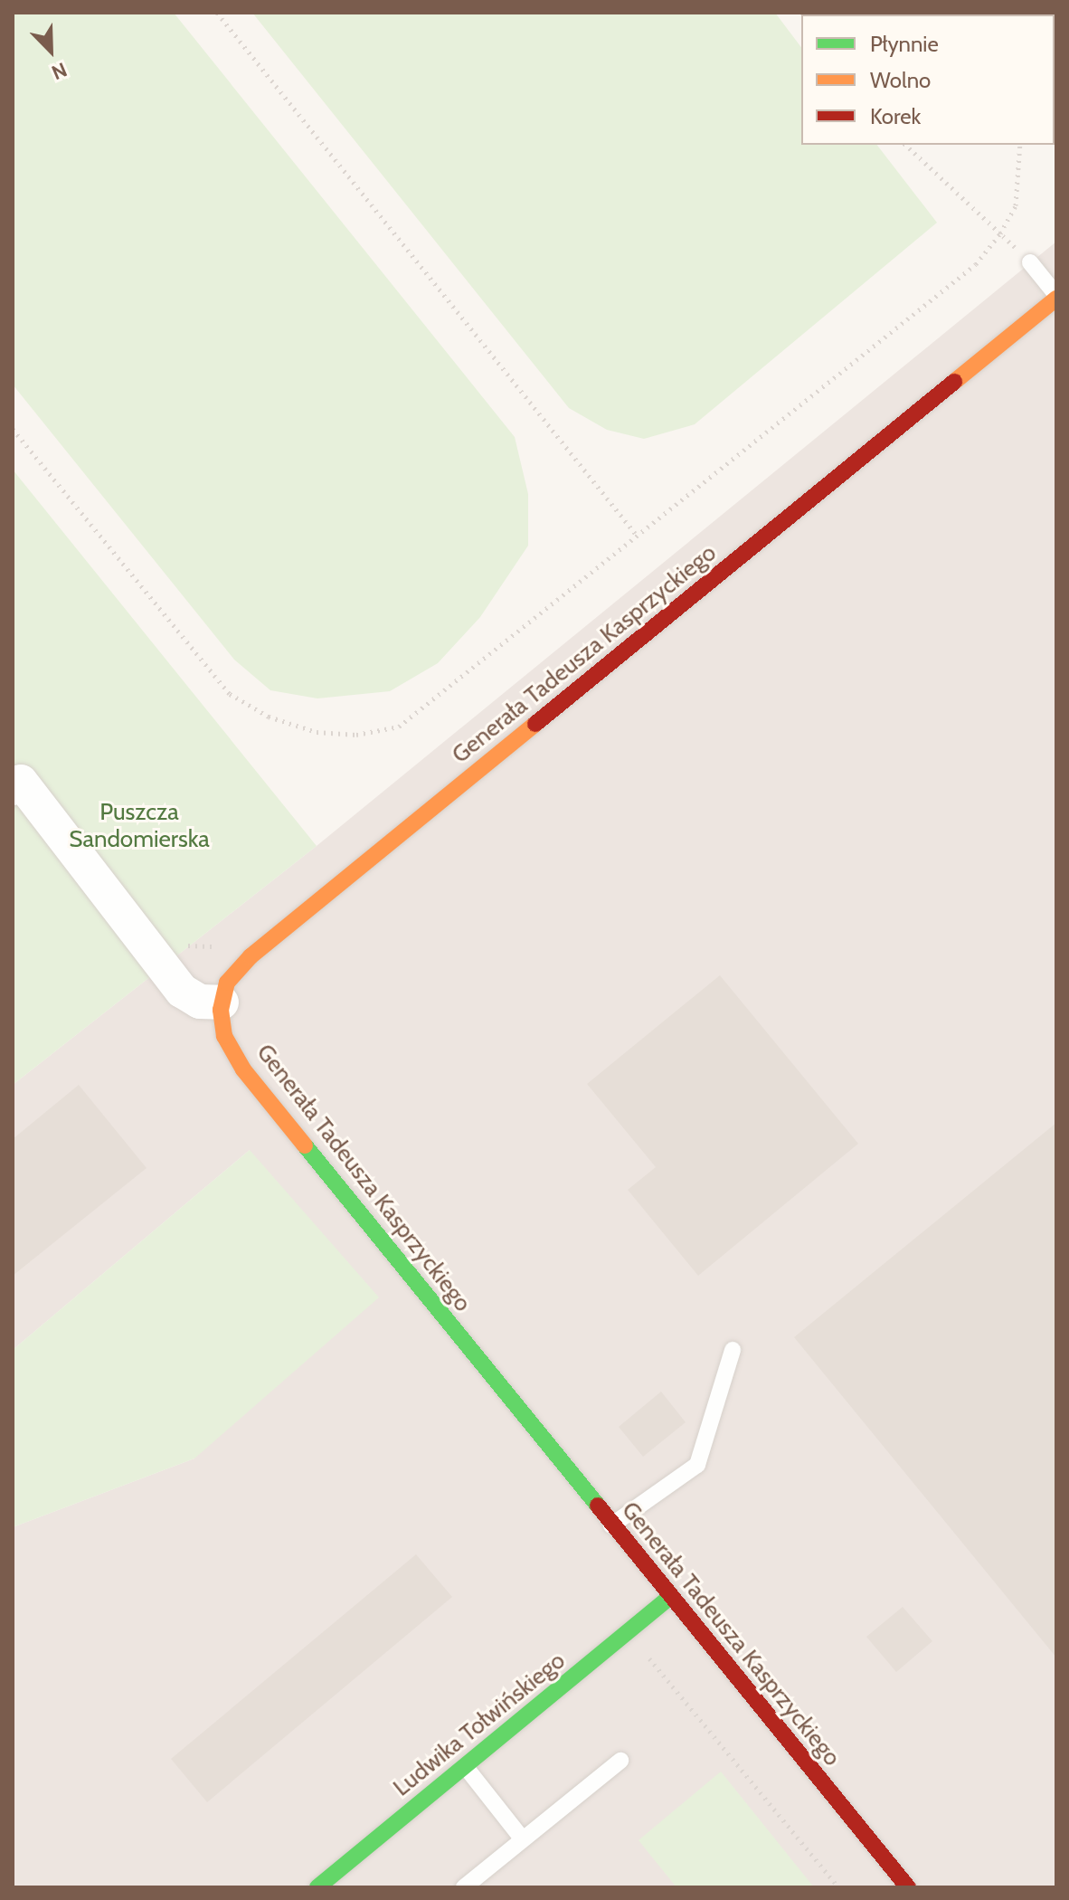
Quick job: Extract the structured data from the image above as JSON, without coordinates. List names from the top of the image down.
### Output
{
  "streets": {
    "street": ["Generała Tadeusza Kasprzyckiego", "Ludwika Tołwińskiego"]
  },
  "crossings": [
    ["Generała Tadeusza Kasprzyckiego", "Ludwika Tołwińskiego"]
  ],
  "parks": ["Puszcza Sandomierska"],
  "legend": ["Płynnie", "Wolno", "Korek"],
  "north": "bottom right"
}
